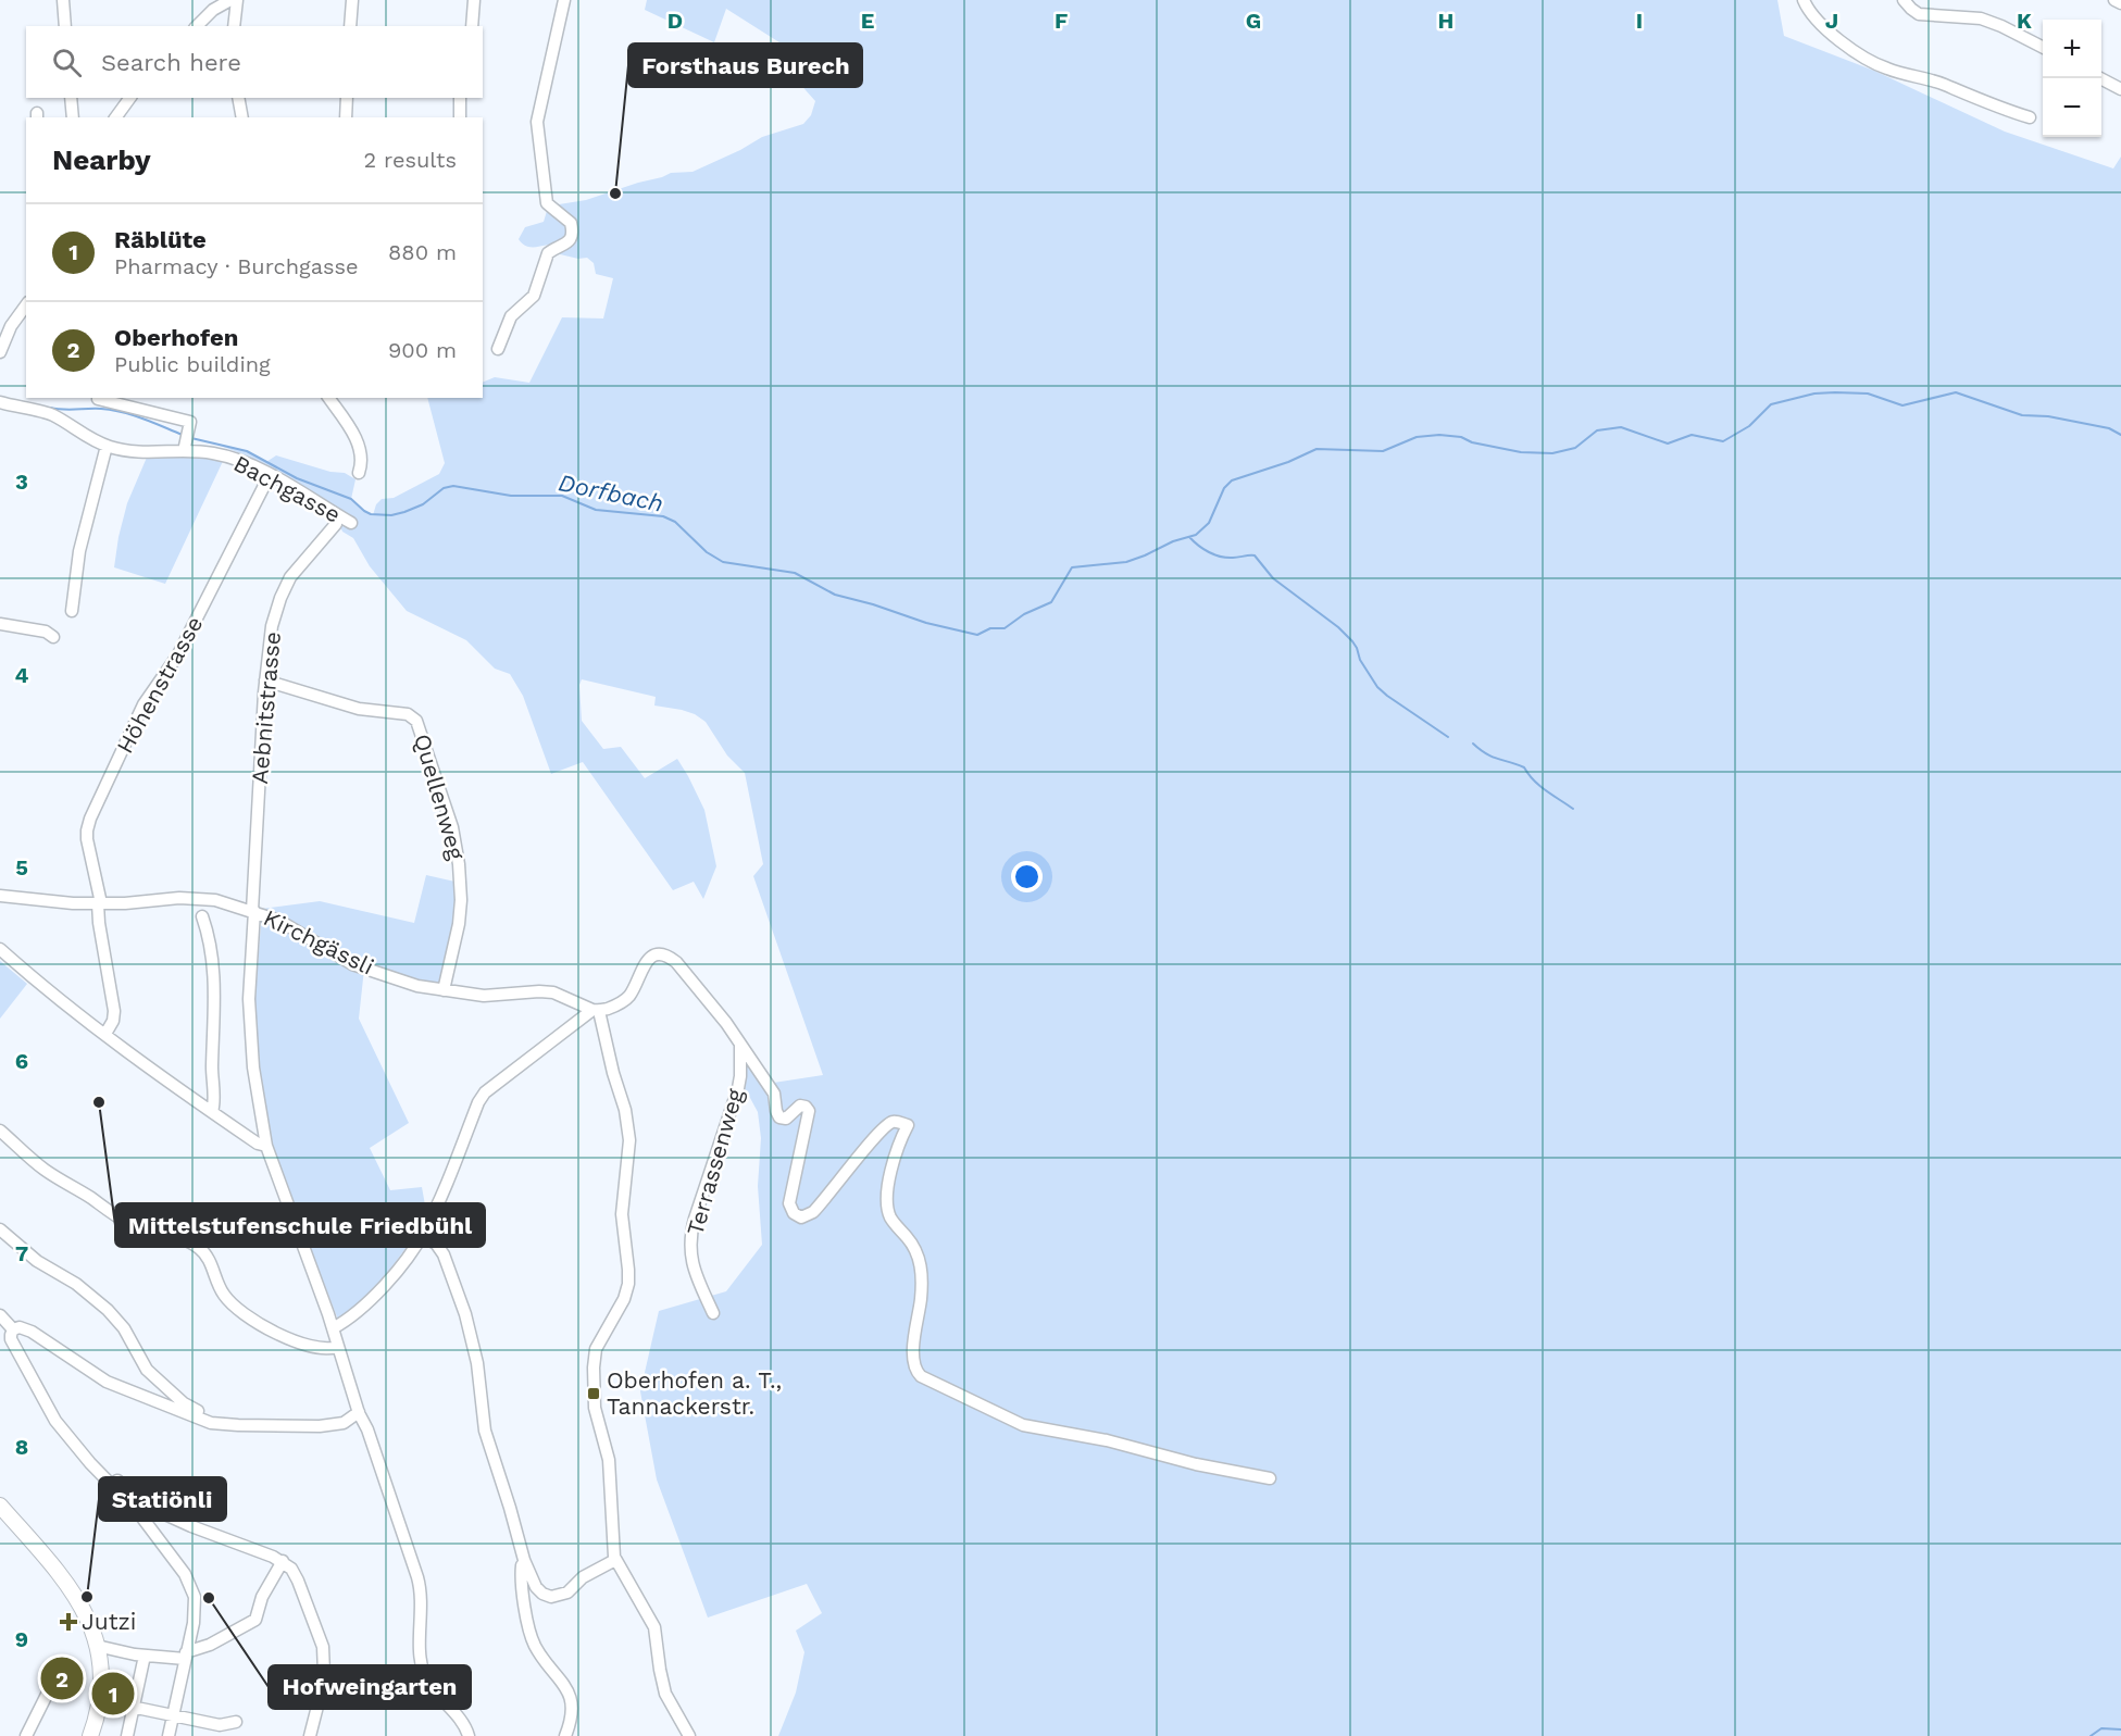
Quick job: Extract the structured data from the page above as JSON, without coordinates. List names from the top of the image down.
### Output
{
  "streets": {
    "street": [
      "Bachgasse",
      "Höhenstrasse",
      "Aebnitstrasse",
      "Quellenweg",
      "Kirchgässli",
      "Terrassenweg"
    ]
  },
  "crossings": [
    ["Bachgasse", "Höhenstrasse"],
    ["Höhenstrasse", "Kirchgässli"],
    ["Aebnitstrasse", "Quellenweg"],
    ["Aebnitstrasse", "Kirchgässli"],
    ["Quellenweg", "Kirchgässli"]
  ],
  "water": ["Dorfbach"],
  "places": {
    "other": [
      "Forsthaus Burech",
      "Mittelstufenschule Friedbühl",
      "Statiönli",
      "Hofweingarten"
    ],
    "transit": ["Oberhofen a. T., Tannackerstr."],
    "health": ["Jutzi"]
  },
  "page": {
    "map_buttons": ["+", "−"],
    "search": "Search here",
    "heading": ["Nearby", "2 results"],
    "list": [
      {
        "mark": "1",
        "name": "Räblüte",
        "note": "Pharmacy · Burchgasse",
        "value": "880 m"
      },
      {
        "mark": "2",
        "name": "Oberhofen",
        "note": "Public building",
        "value": "900 m"
      }
    ],
    "pins": ["2", "1"]
  },
  "grid": {
    "columns": [
      "D",
      "E",
      "F",
      "G",
      "H",
      "I",
      "J",
      "K"
    ],
    "rows": [
      "3",
      "4",
      "5",
      "6",
      "7",
      "8",
      "9"
    ]
  }
}
